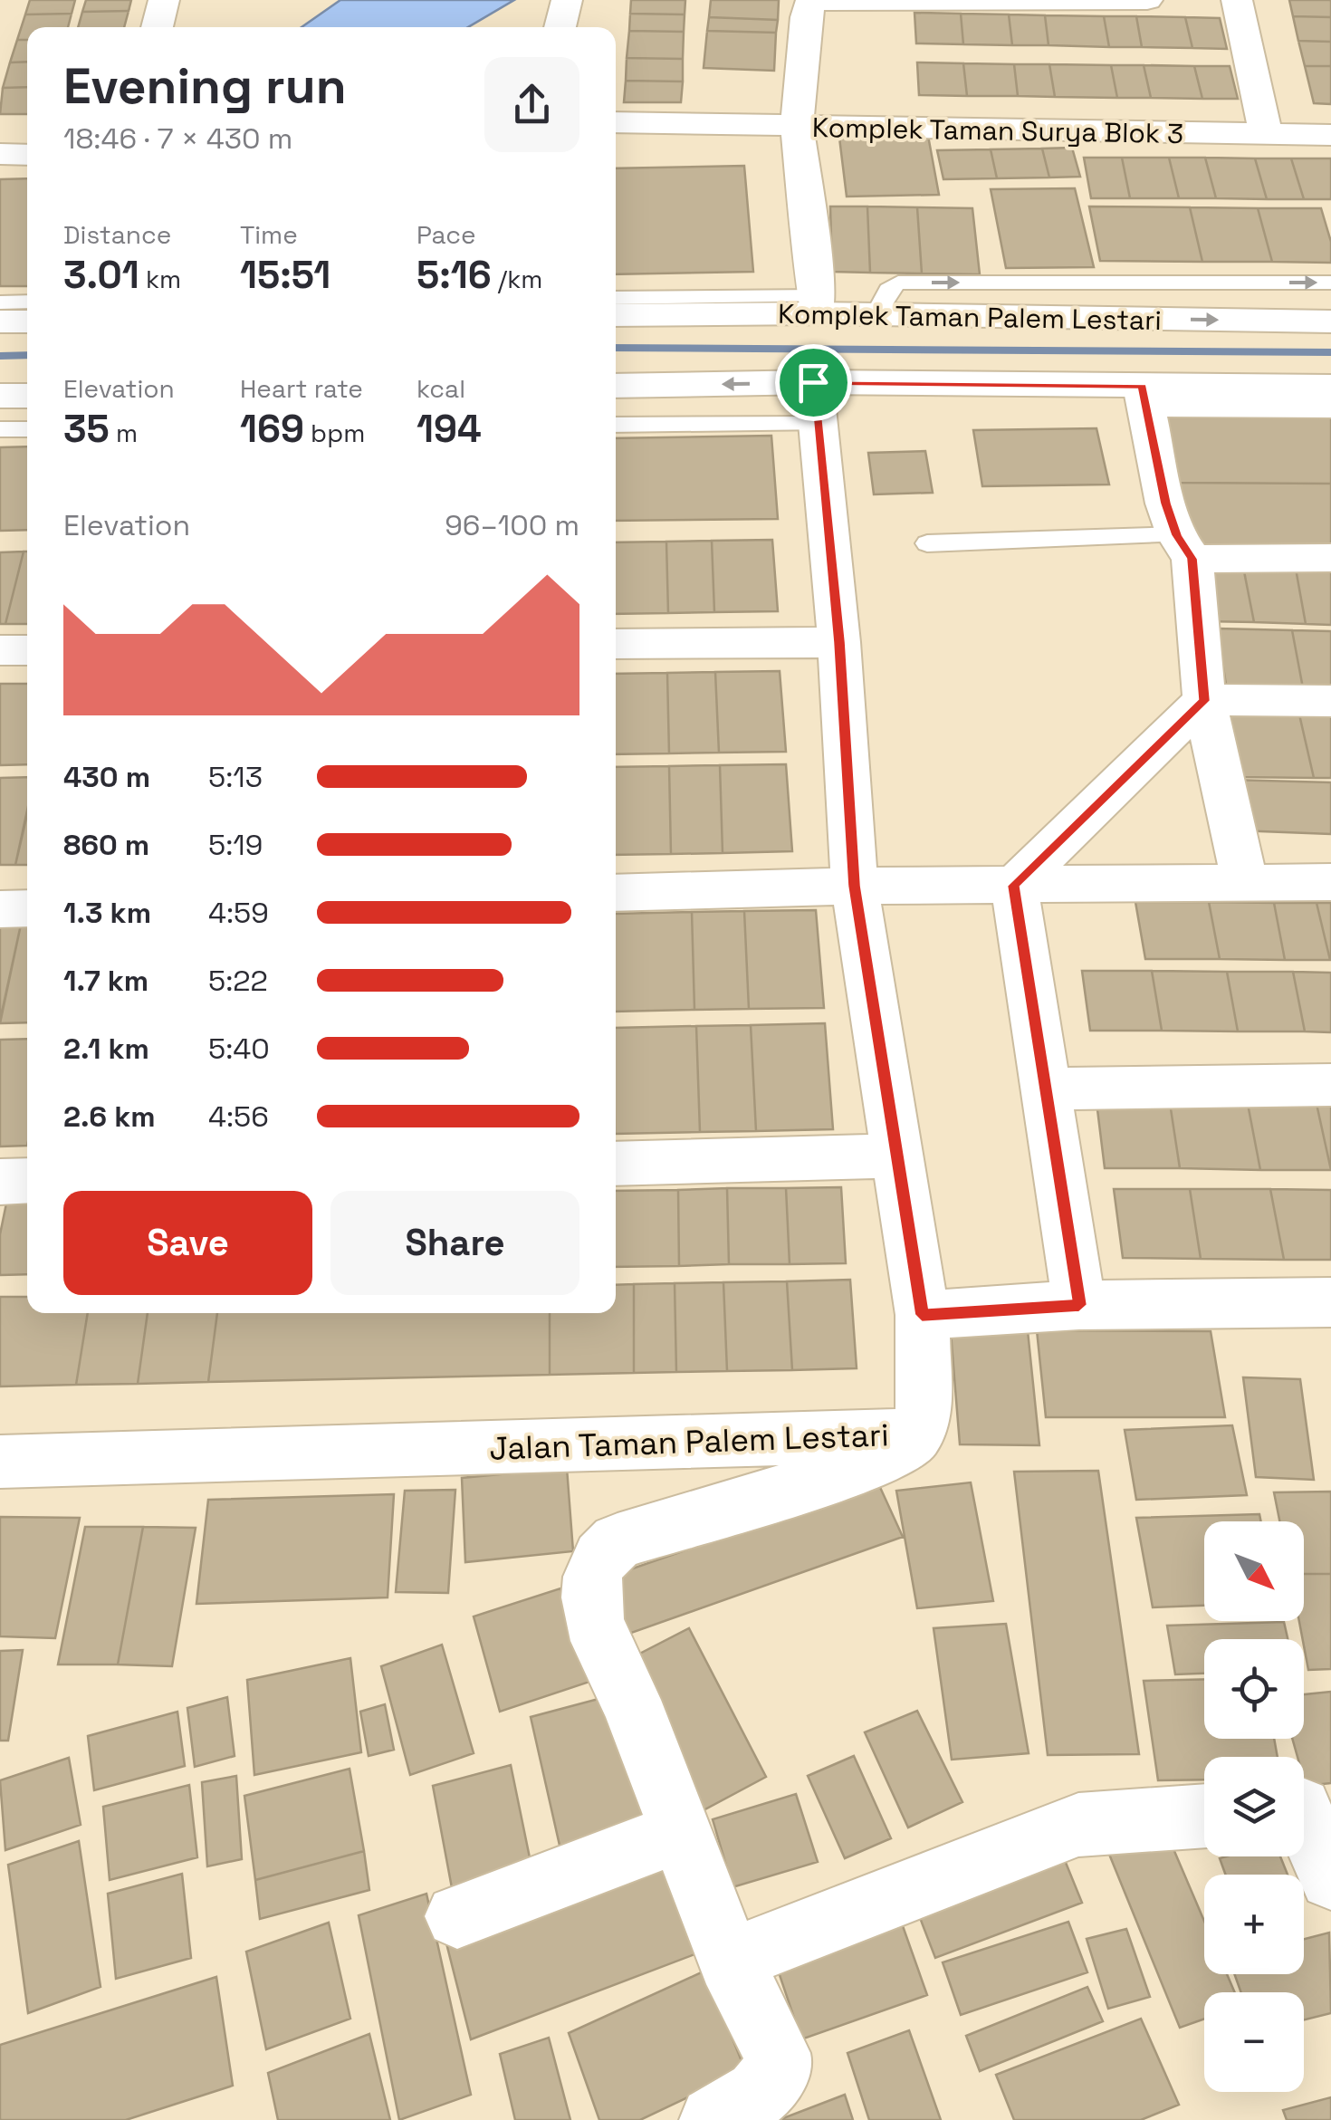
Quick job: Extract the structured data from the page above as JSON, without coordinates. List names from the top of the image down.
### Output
{
  "streets": {
    "street": ["Komplek Taman Surya Blok 3", "Komplek Taman Palem Lestari", "Jalan Taman Palem Lestari"]
  },
  "crossings": [
    ["Komplek Taman Surya Blok 3", "Komplek Taman Palem Lestari"]
  ],
  "north": "bottom right",
  "page": {
    "heading": ["Evening run", "18:46 · 7 × 430 m"],
    "stats": [
      ["Distance", "3.01 km"],
      ["Time", "15:51"],
      ["Pace", "5:16 /km"],
      ["Elevation", "35 m"],
      ["Heart rate", "169 bpm"],
      ["kcal", "194"]
    ],
    "chart": ["Elevation", "96–100 m"],
    "list": [
      {
        "name": "430 m",
        "note": "5:13"
      },
      {
        "name": "860 m",
        "note": "5:19"
      },
      {
        "name": "1.3 km",
        "note": "4:59"
      },
      {
        "name": "1.7 km",
        "note": "5:22"
      },
      {
        "name": "2.1 km",
        "note": "5:40"
      },
      {
        "name": "2.6 km",
        "note": "4:56"
      }
    ],
    "buttons": ["Save", "Share"],
    "map_buttons": ["+", "−"]
  }
}
